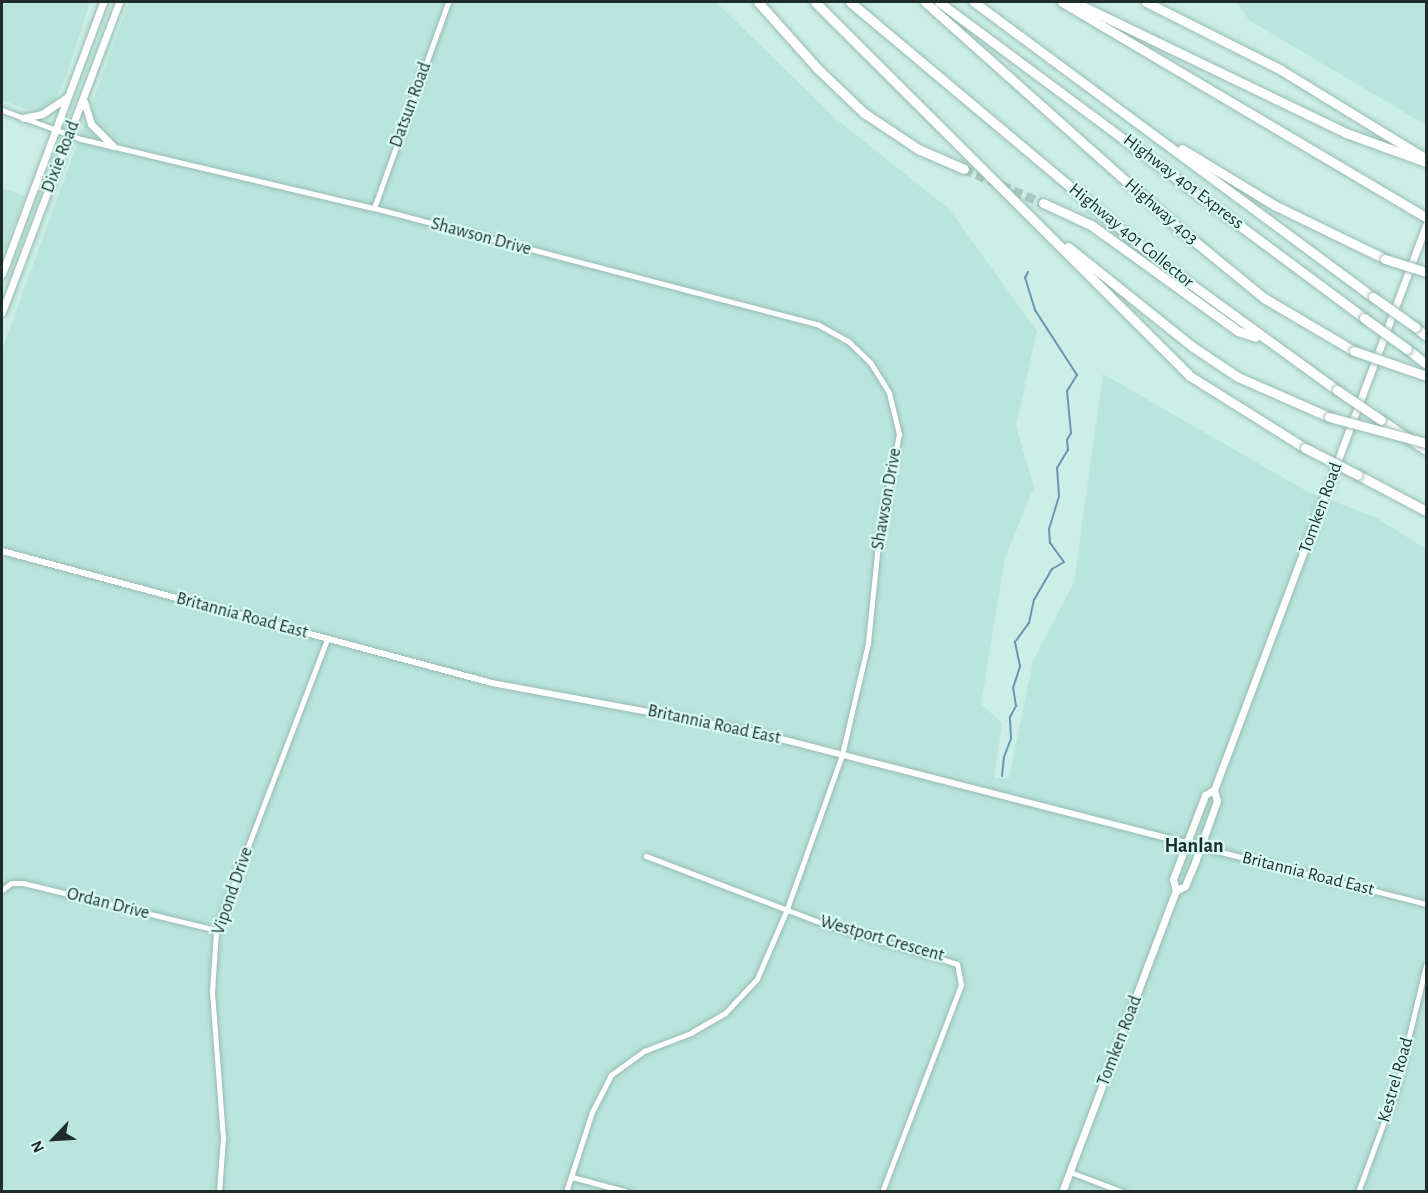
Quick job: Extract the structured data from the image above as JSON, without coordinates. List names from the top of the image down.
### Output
{
  "streets": {
    "highway": ["Highway 401 Express", "Highway 403", "Highway 401 Collector"],
    "main road": ["Dixie Road", "Tomken Road"],
    "street": [
      "Datsun Road",
      "Shawson Drive",
      "Britannia Road East",
      "Vipond Drive",
      "Ordan Drive",
      "Westport Crescent",
      "Kestrel Road"
    ]
  },
  "crossings": [
    ["Datsun Road", "Shawson Drive"],
    ["Dixie Road", "Shawson Drive"],
    ["Shawson Drive", "Britannia Road East"],
    ["Shawson Drive", "Westport Crescent"],
    ["Tomken Road", "Britannia Road East"],
    ["Britannia Road East", "Vipond Drive"],
    ["Vipond Drive", "Ordan Drive"]
  ],
  "districts": ["Hanlan"],
  "north": "bottom left"
}
